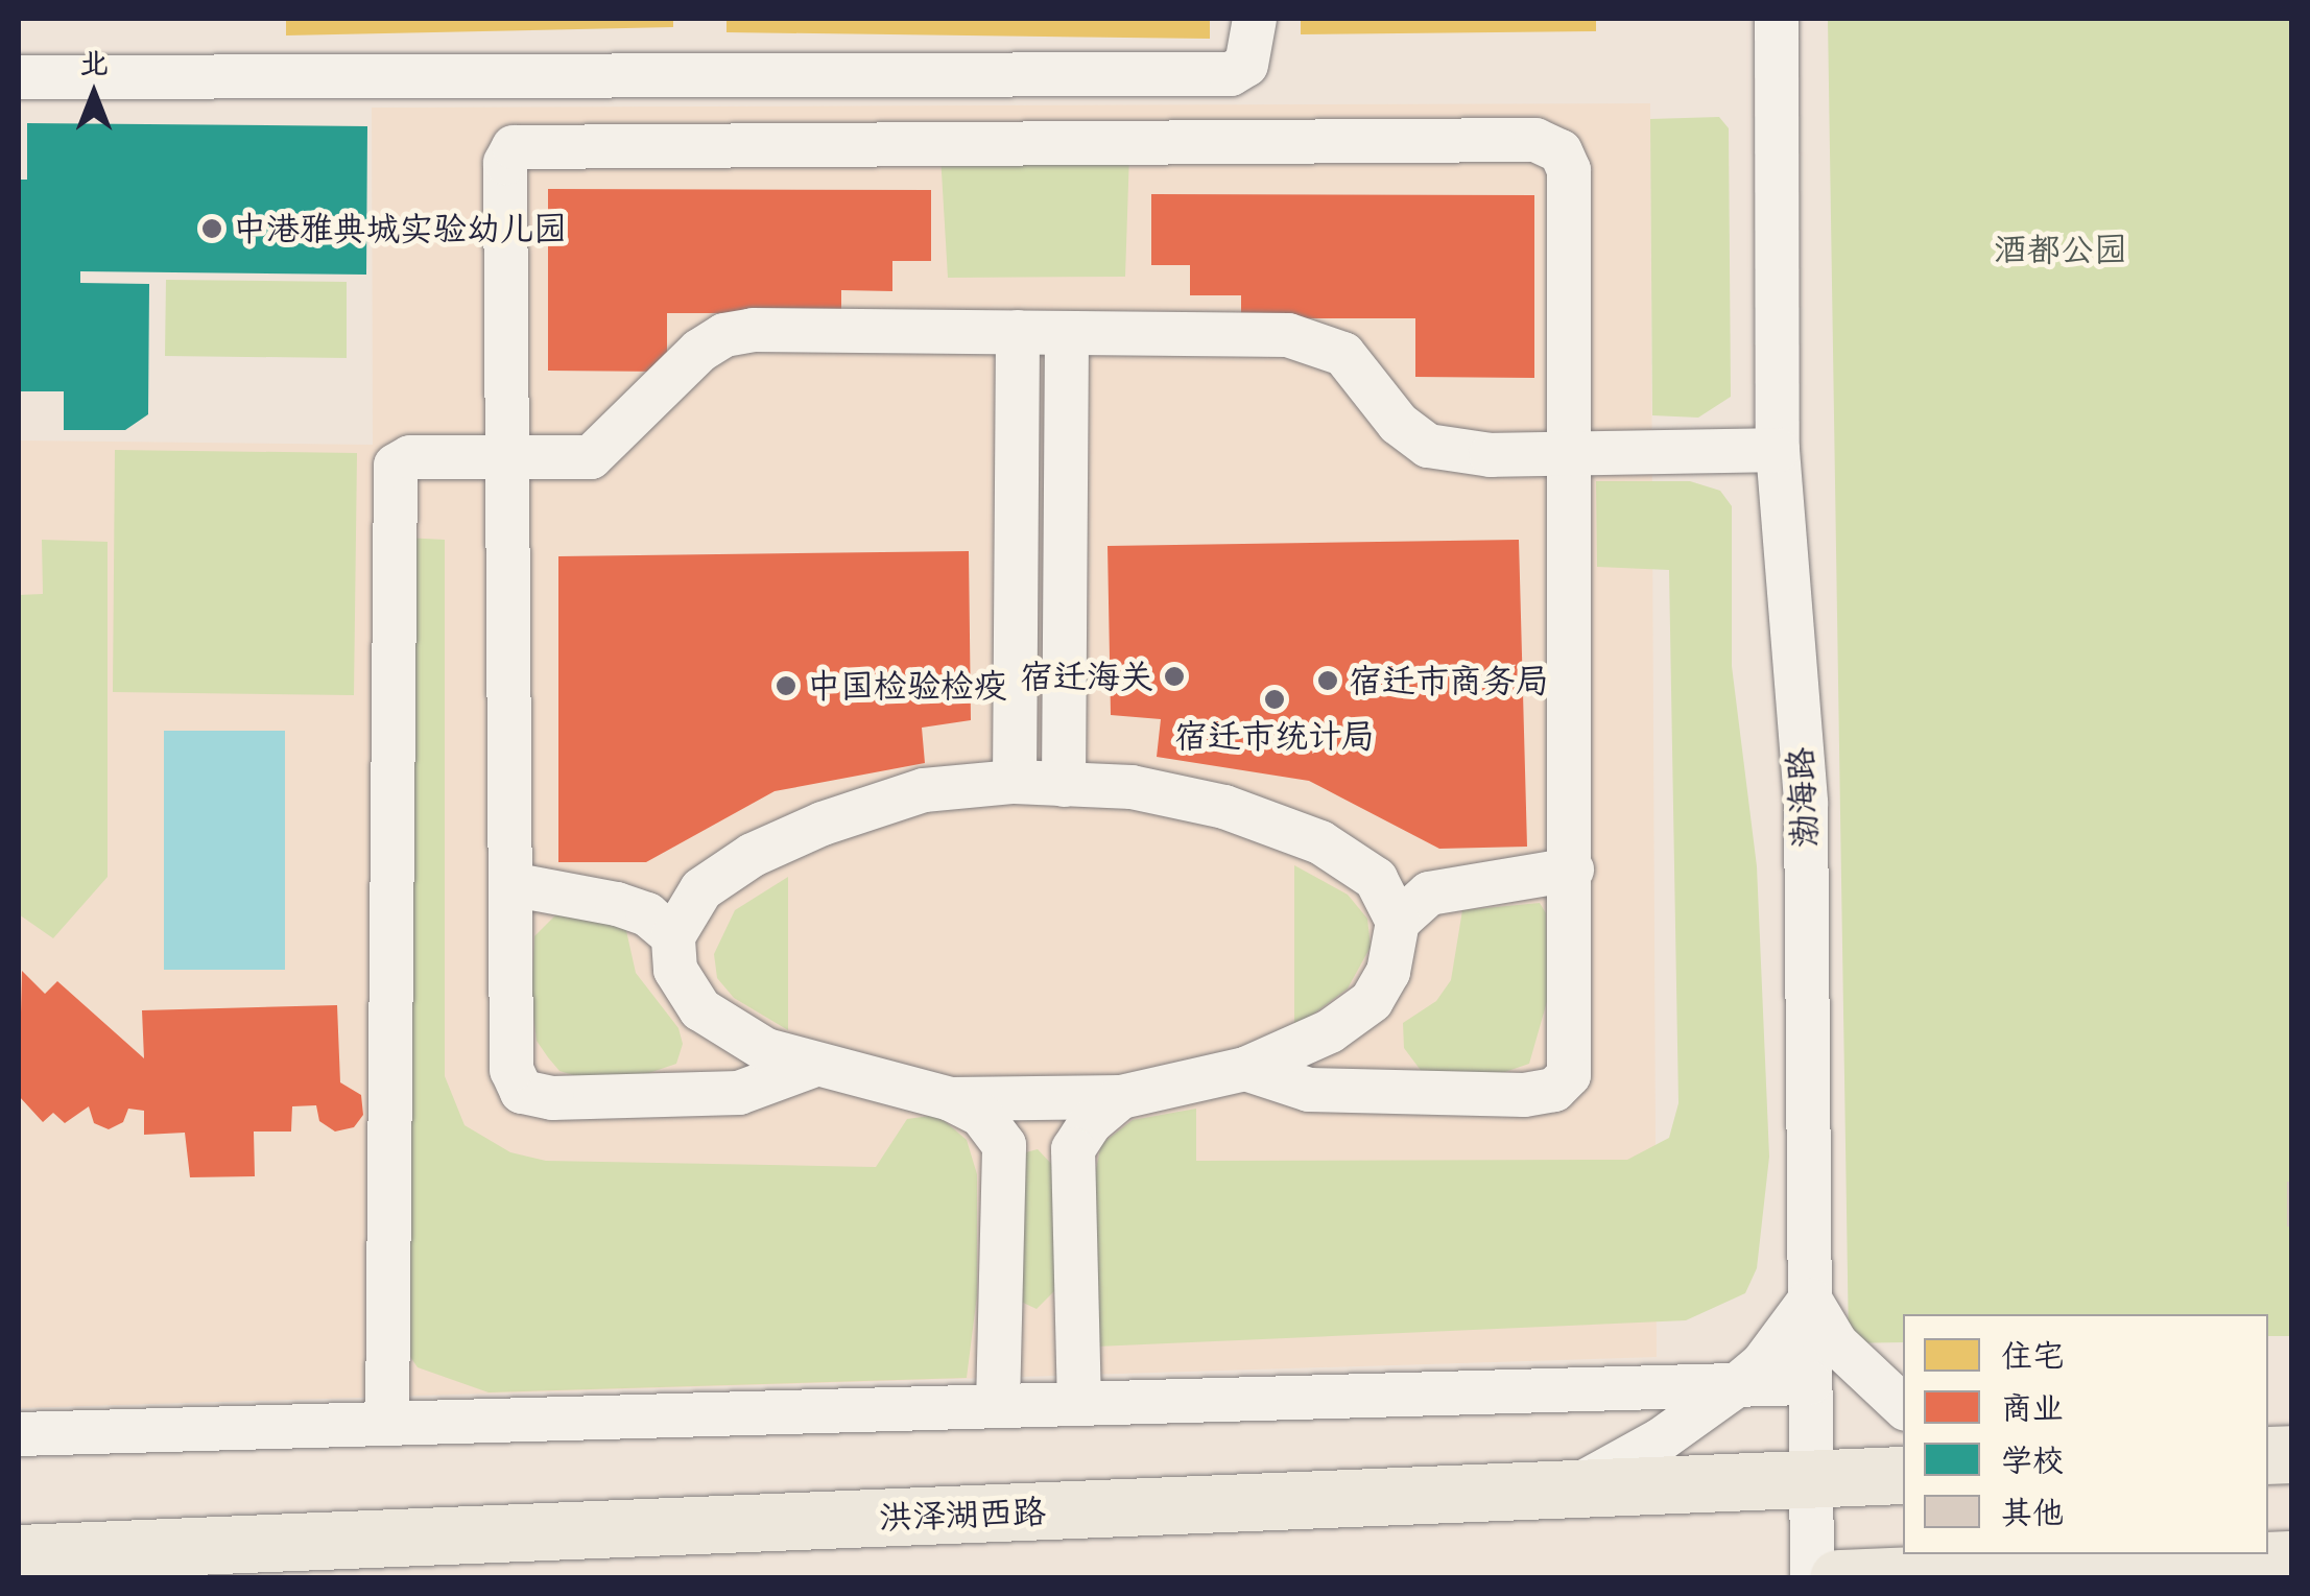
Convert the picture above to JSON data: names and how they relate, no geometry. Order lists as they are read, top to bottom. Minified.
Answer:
{"streets":{"main road":["洪泽湖西路"],"street":["渤海路"]},"crossings":[["渤海路","洪泽湖西路"]],"parks":["酒都公园"],"places":["中港雅典城实验幼儿园","宿迁海关","宿迁市商务局","中国检验检疫","宿迁市统计局"],"legend":["住宅","商业","学校","其他"],"north":"top"}
